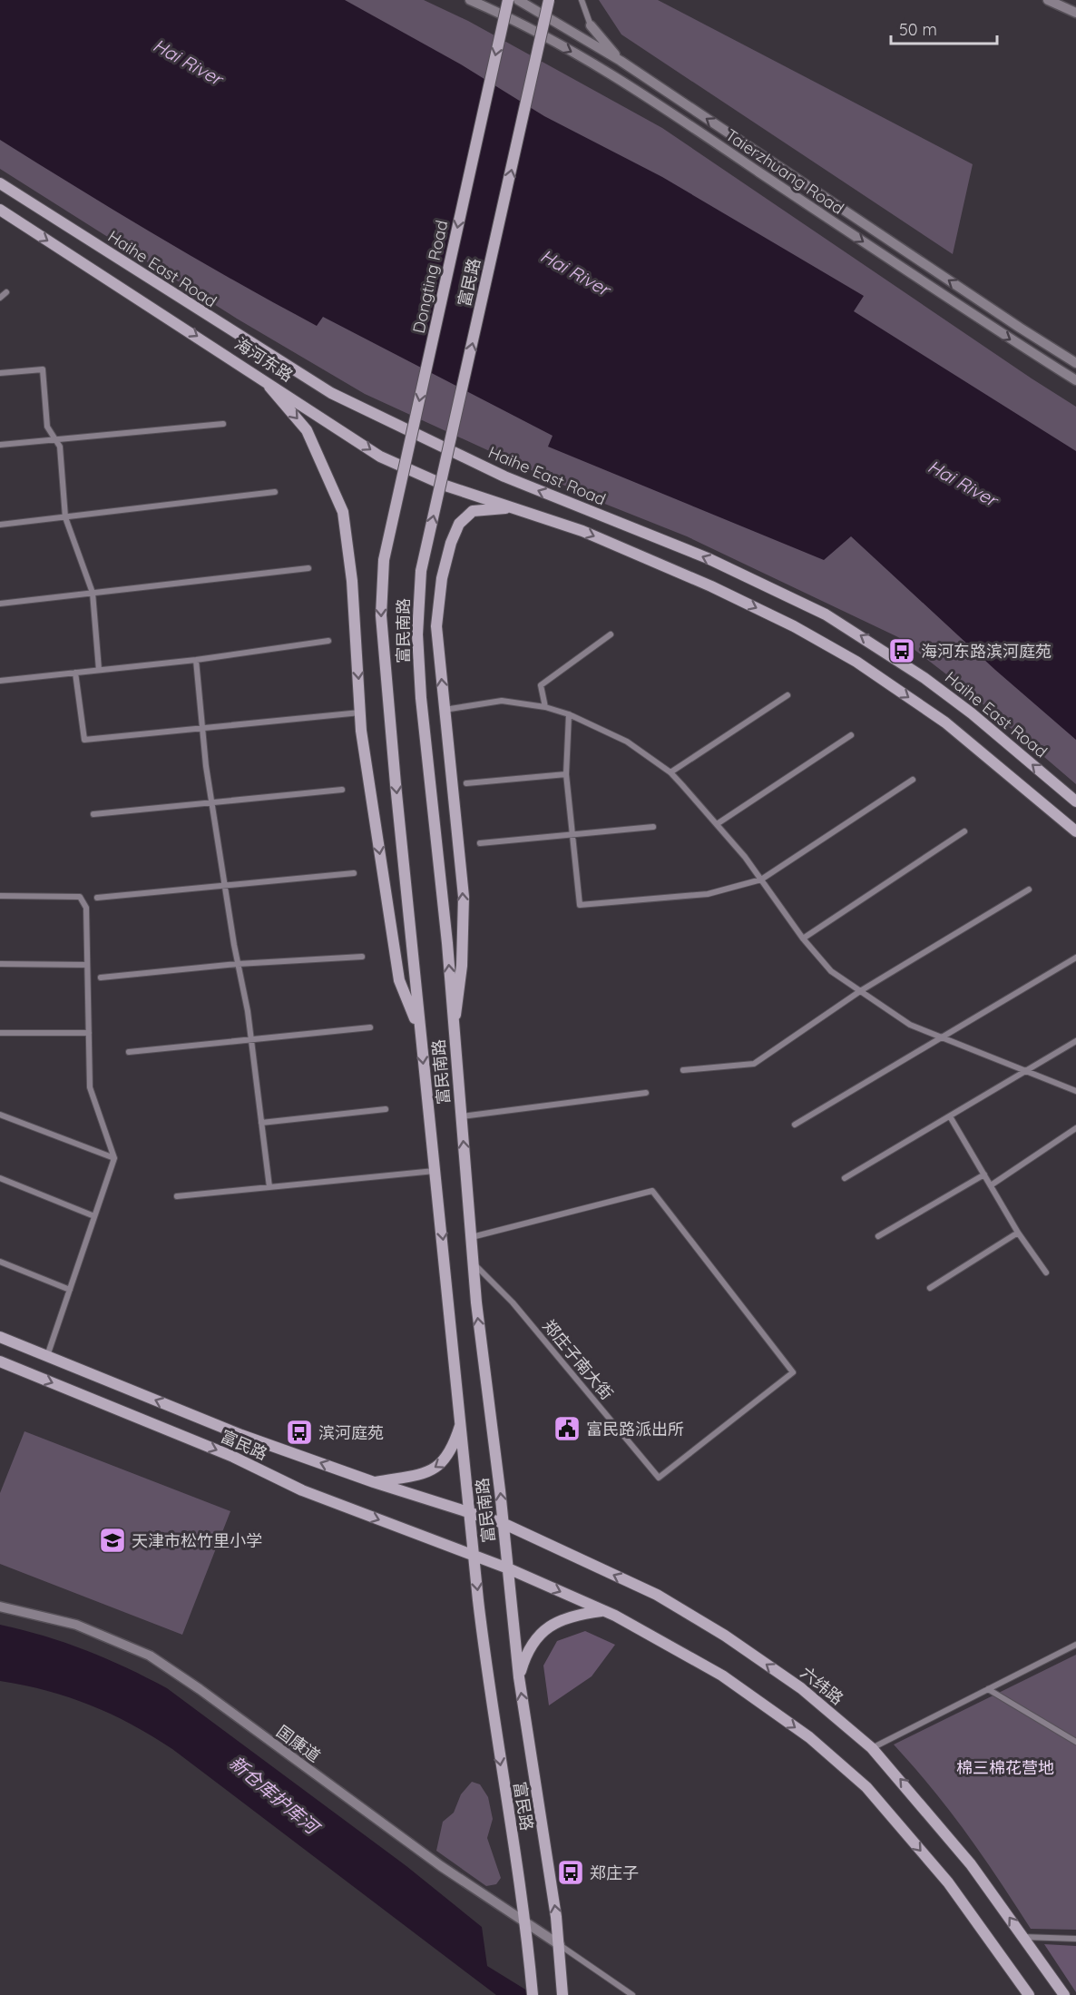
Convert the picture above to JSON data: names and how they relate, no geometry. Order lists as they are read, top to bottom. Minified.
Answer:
{"streets":{"main road":["Haihe East Road","Dongting Road","富民路","海河东路","富民南路","六纬路"],"street":["Taierzhuang Road","郑庄子南大街","国康道"]},"crossings":[["Dongting Road","富民南路"],["富民路","富民南路"],["富民路","六纬路"],["富民路","国康道"],["富民南路","郑庄子南大街"],["富民南路","六纬路"]],"one_way":["Dongting Road","海河东路"],"water":["Hai River","新仓库护库河"],"parks":["棉三棉花营地"],"places":{"bus stop":["海河东路滨河庭苑","滨河庭苑","郑庄子"],"public building":["富民路派出所"],"school or university":["天津市松竹里小学"]},"scale_bar":"50 m"}
